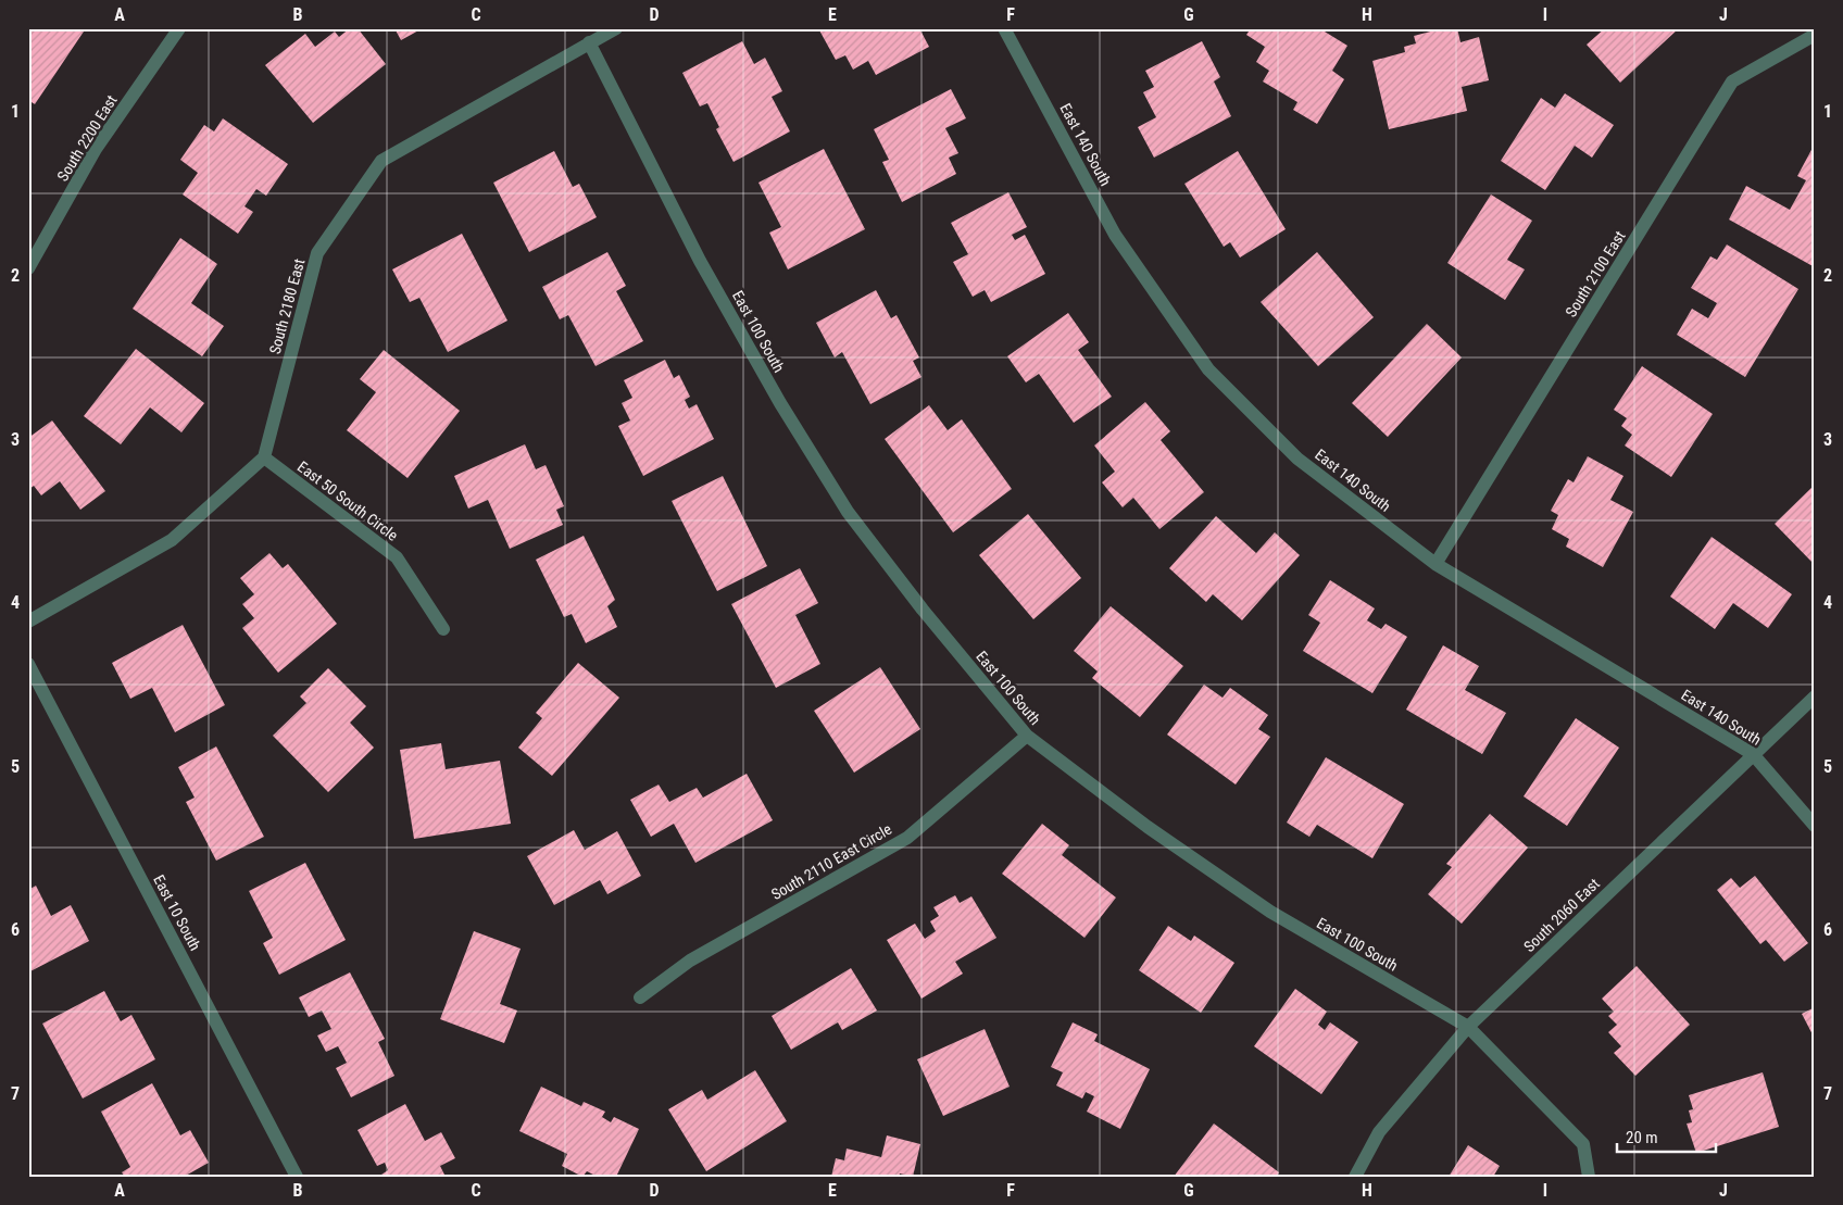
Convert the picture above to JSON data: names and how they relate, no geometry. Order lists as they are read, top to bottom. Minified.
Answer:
{"streets":{"street":["South 2200 East","East 140 South","South 2100 East","South 2180 East","East 100 South","East 50 South Circle","South 2110 East Circle","East 10 South","South 2060 East"]},"crossings":[["East 140 South","South 2100 East"],["East 140 South","South 2060 East"],["South 2180 East","East 100 South"],["South 2180 East","East 50 South Circle"],["East 100 South","South 2110 East Circle"],["East 100 South","South 2060 East"]],"scale_bar":"20 m","grid":{"columns":["A","B","C","D","E","F","G","H","I","J"],"rows":["1","2","3","4","5","6","7"]}}
